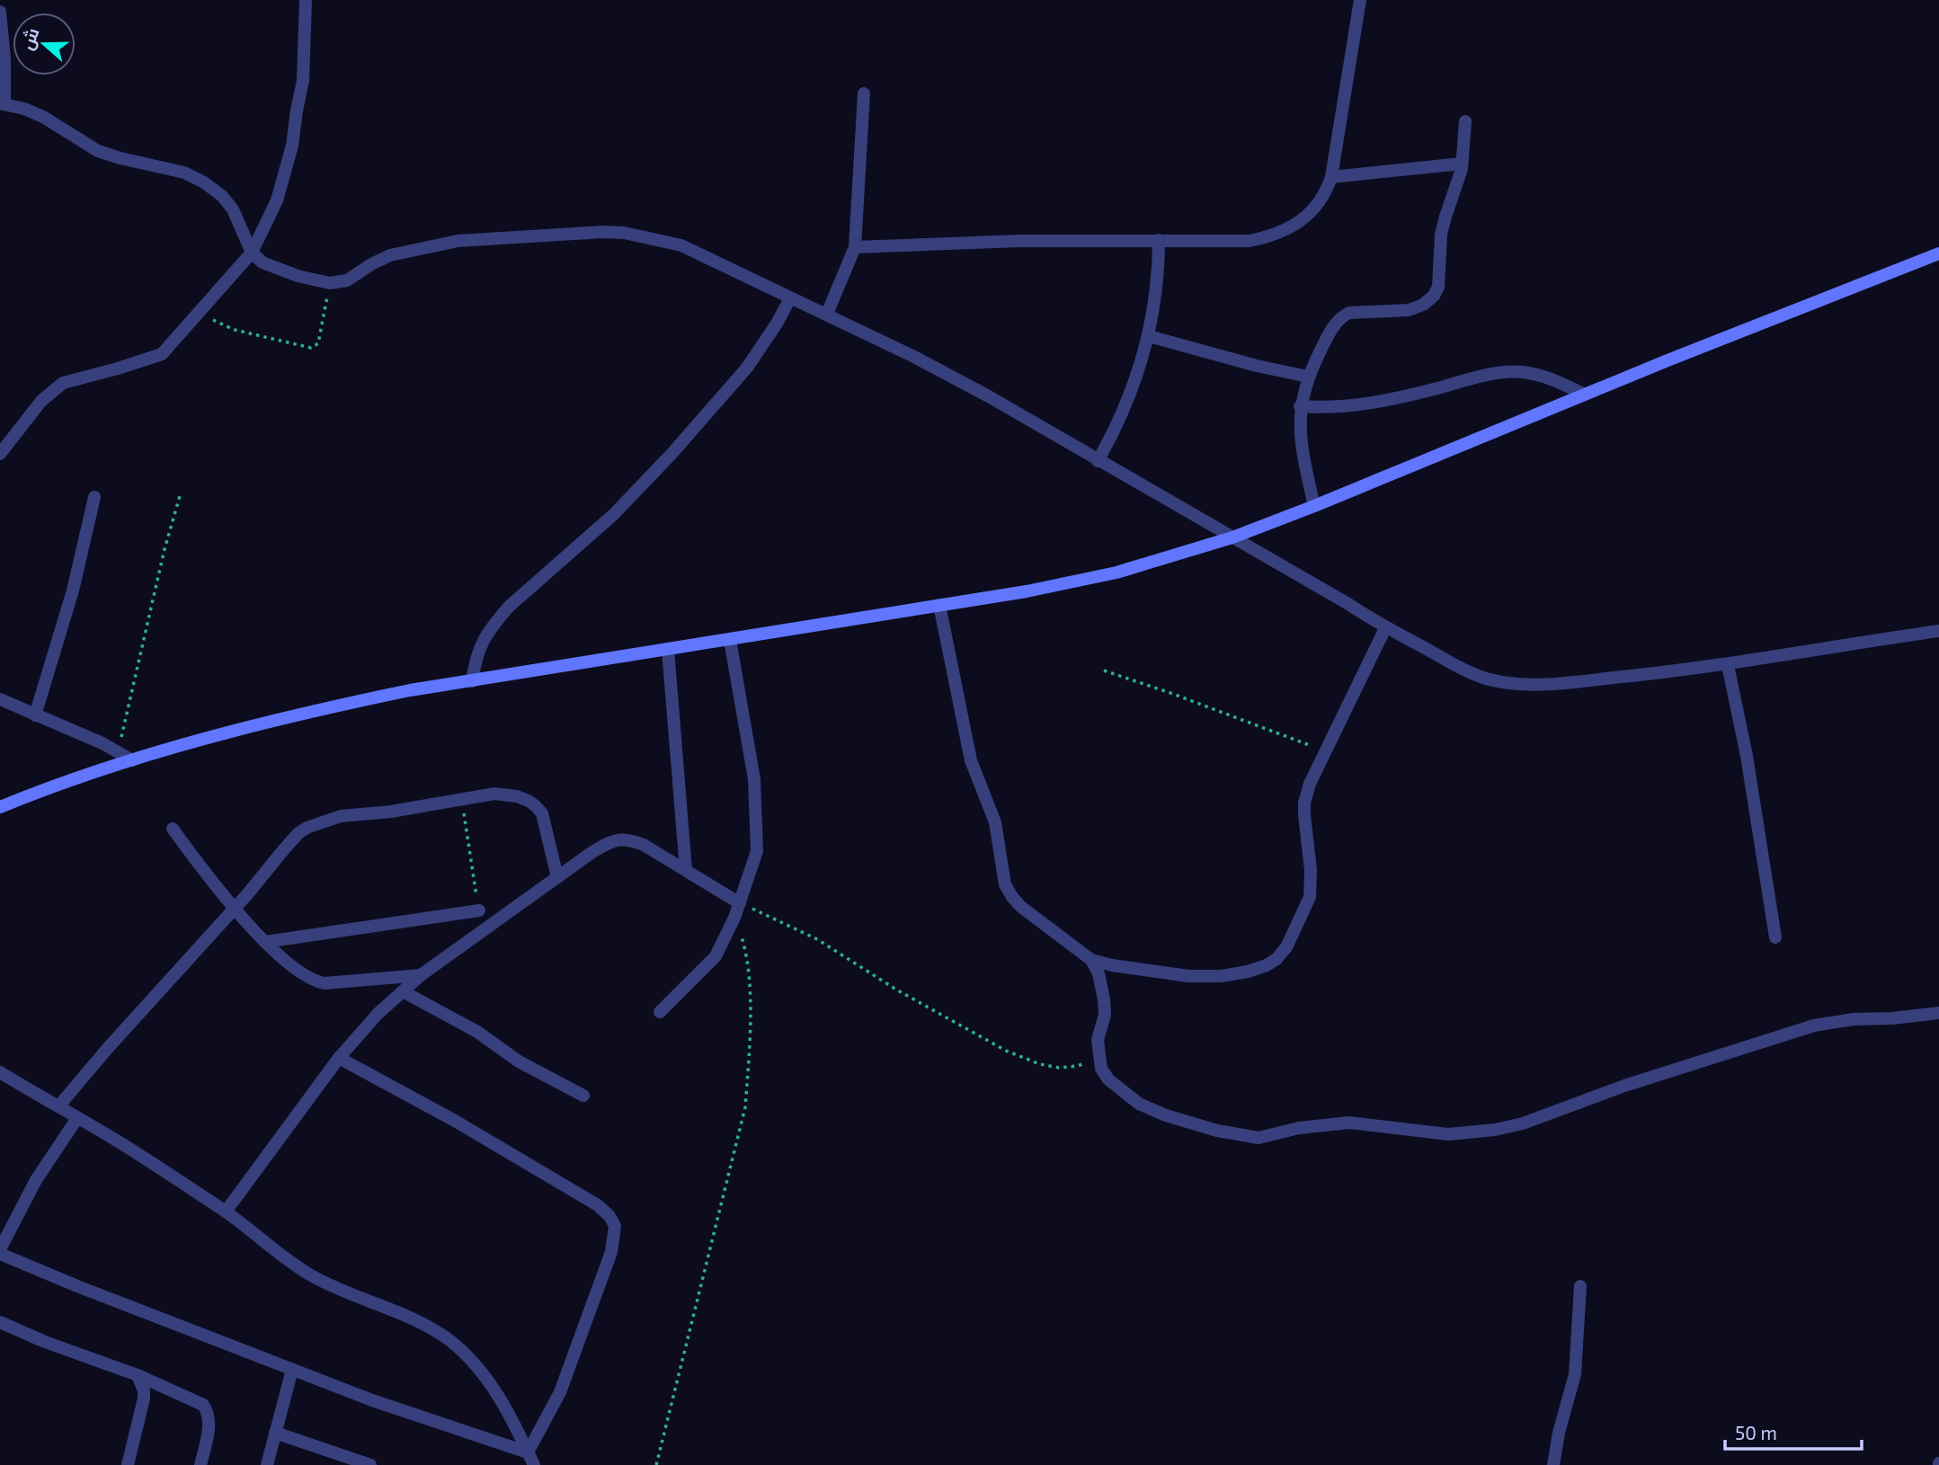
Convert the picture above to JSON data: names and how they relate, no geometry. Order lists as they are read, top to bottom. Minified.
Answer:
{"scale_bar":"50 m","north":"left"}
